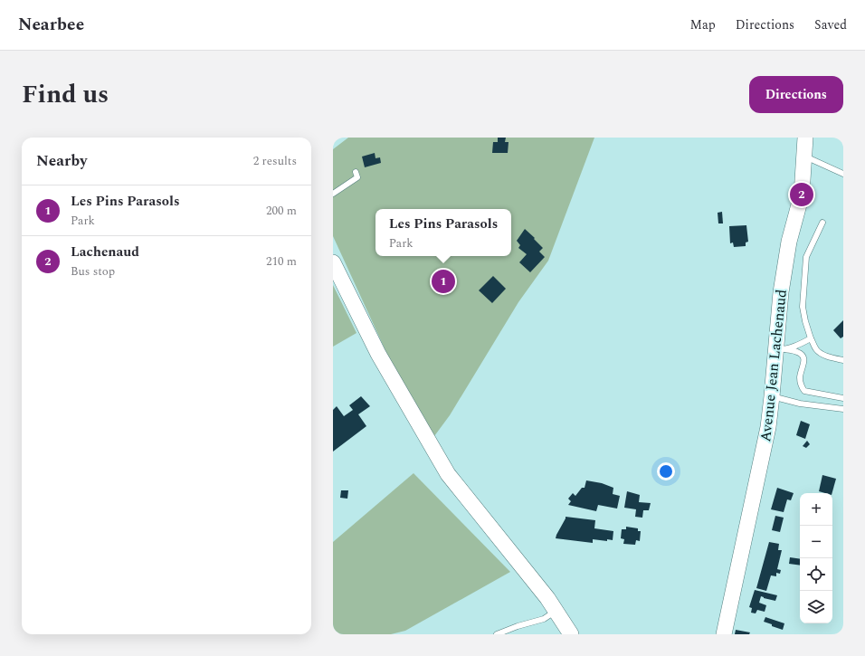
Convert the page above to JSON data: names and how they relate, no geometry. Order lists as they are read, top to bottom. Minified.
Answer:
{"streets":{"street":["Avenue Jean Lachenaud"]},"page":{"header":"Nearbee","nav":["Map","Directions","Saved"],"title":"Find us","buttons":"Directions","heading":["Nearby","2 results"],"pins":["2","1"],"list":[{"mark":"1","name":"Les Pins Parasols","note":"Park","value":"200 m"},{"mark":"2","name":"Lachenaud","note":"Bus stop","value":"210 m"}],"popup":["Les Pins Parasols","Park"],"map_buttons":["+","−"]}}
